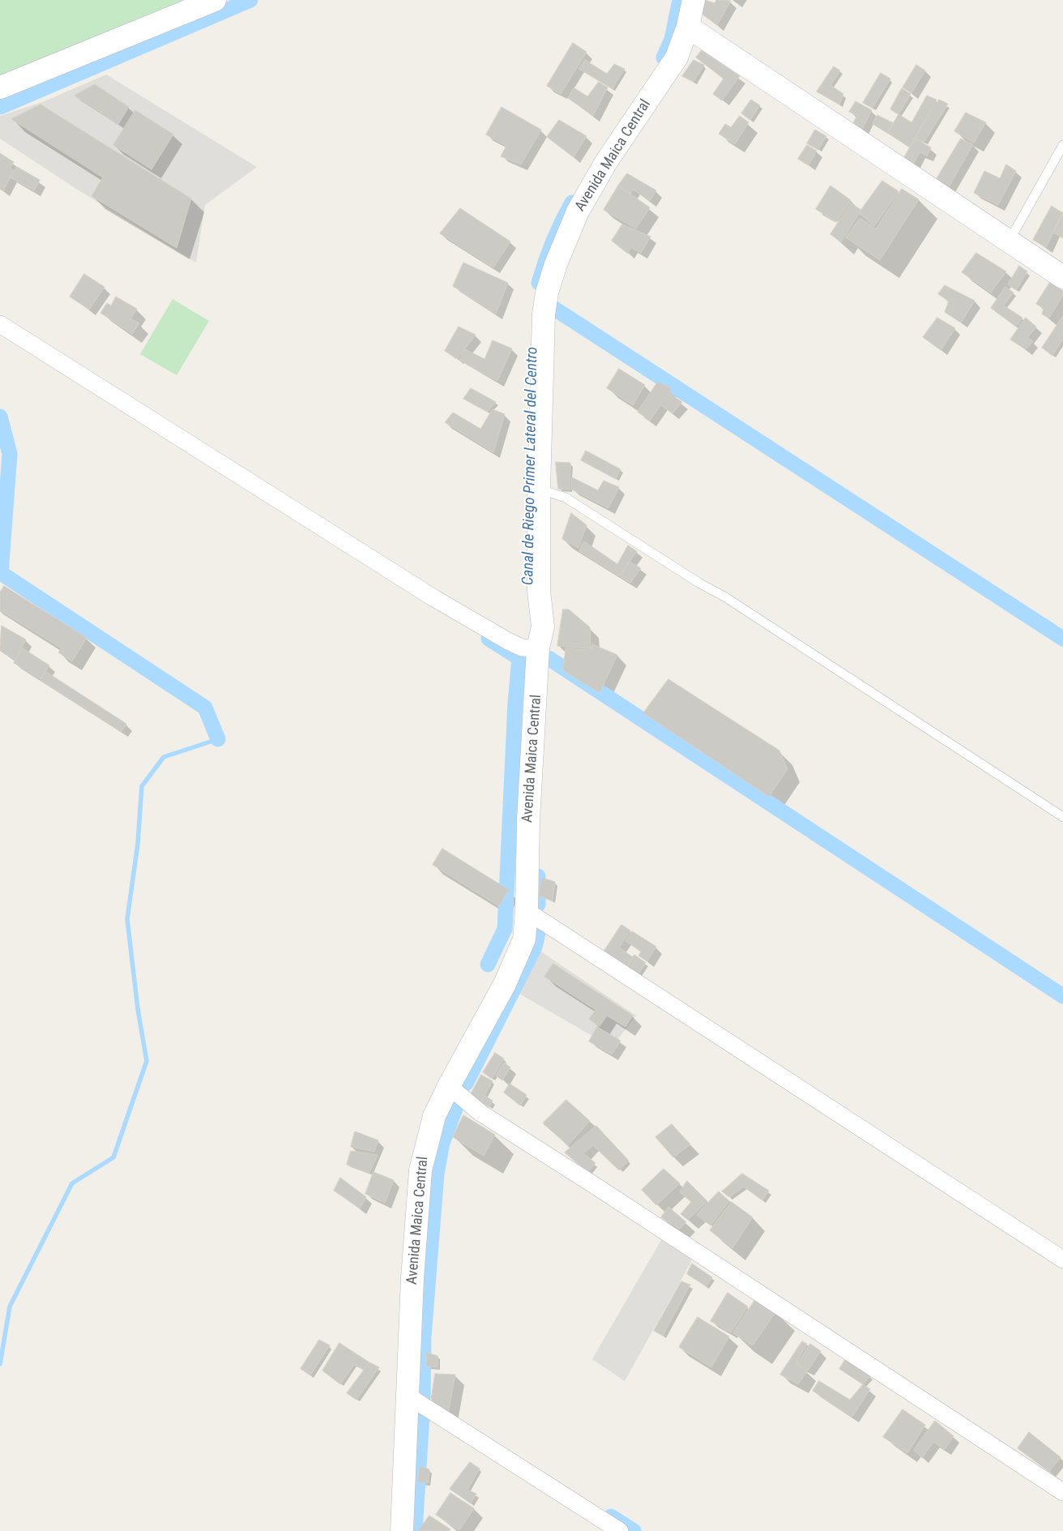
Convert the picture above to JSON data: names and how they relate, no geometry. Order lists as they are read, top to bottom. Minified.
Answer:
{"streets":{"street":["Avenida Maica Central"]},"water":["Canal de Riego Primer Lateral del Centro"]}
